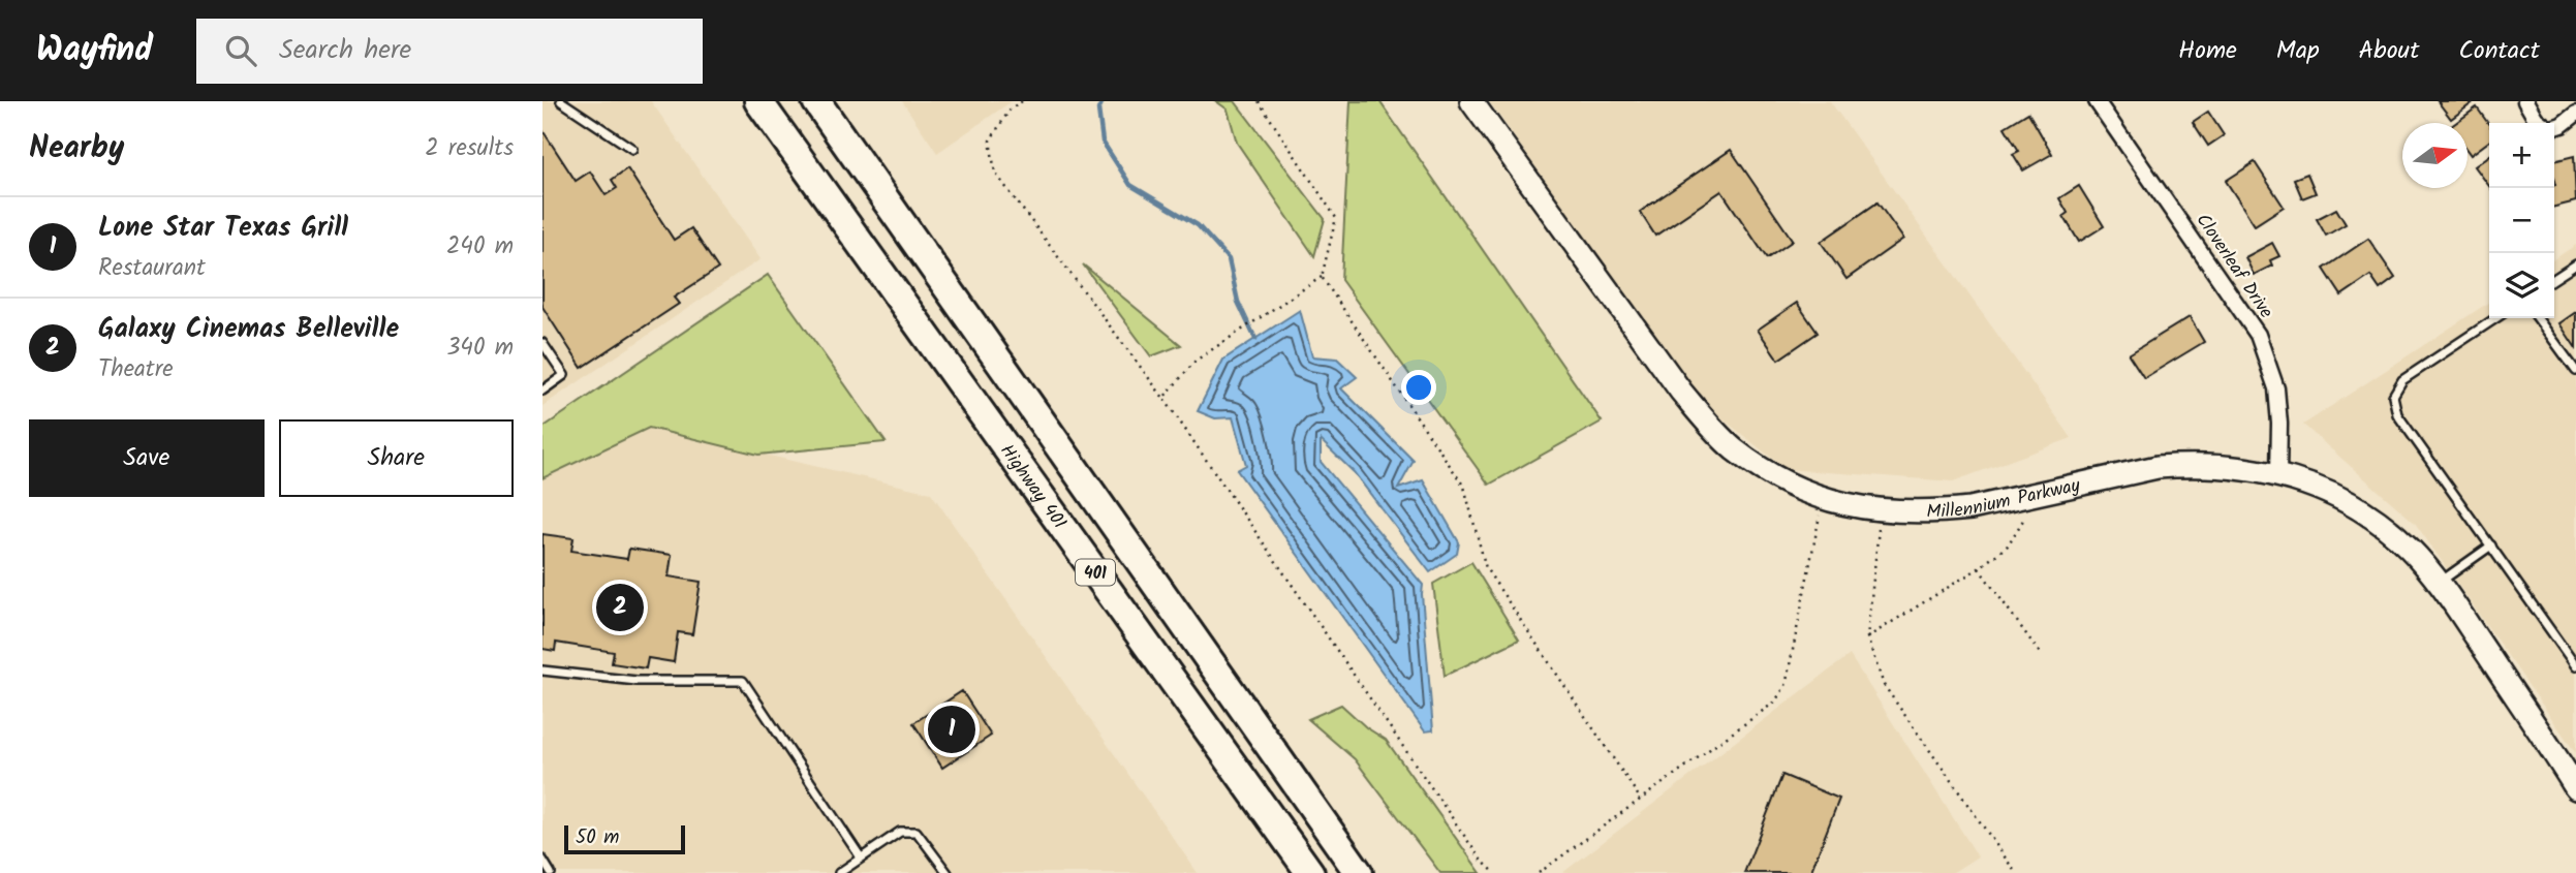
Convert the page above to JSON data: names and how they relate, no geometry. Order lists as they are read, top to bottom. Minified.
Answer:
{"streets":{"highway":["Highway 401","401"],"street":["Cloverleaf Drive","Millennium Parkway"]},"crossings":[["Cloverleaf Drive","Millennium Parkway"]],"scale_bar":"50 m","north":"right","page":{"header":"Wayfind","search":"Search here","nav":["Home","Map","About","Contact"],"heading":["Nearby","2 results"],"map_buttons":["+","−"],"list":[{"mark":"1","name":"Lone Star Texas Grill","note":"Restaurant","value":"240 m"},{"mark":"2","name":"Galaxy Cinemas Belleville","note":"Theatre","value":"340 m"}],"buttons":["Save","Share"],"pins":["2","1"],"scale":"50 m"}}
